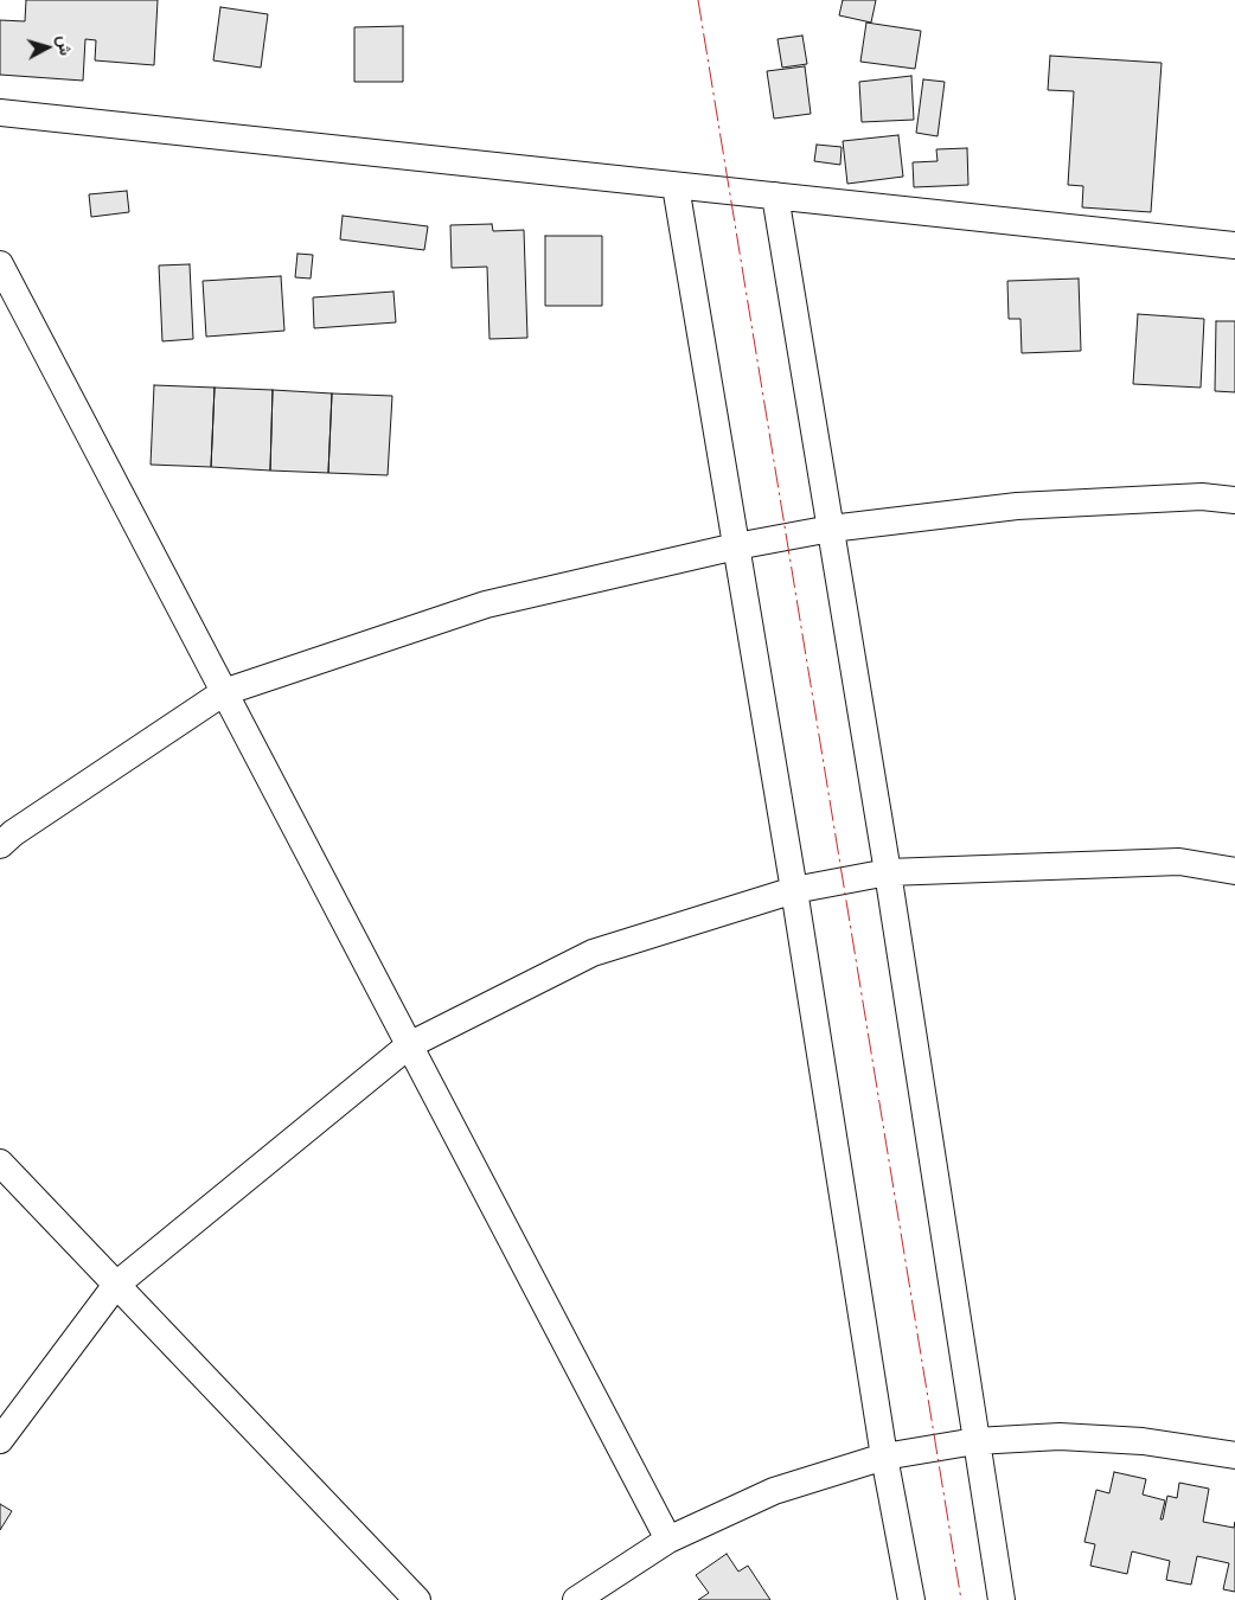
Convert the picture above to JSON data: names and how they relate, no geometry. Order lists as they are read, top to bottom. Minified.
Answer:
{"north":"right"}
